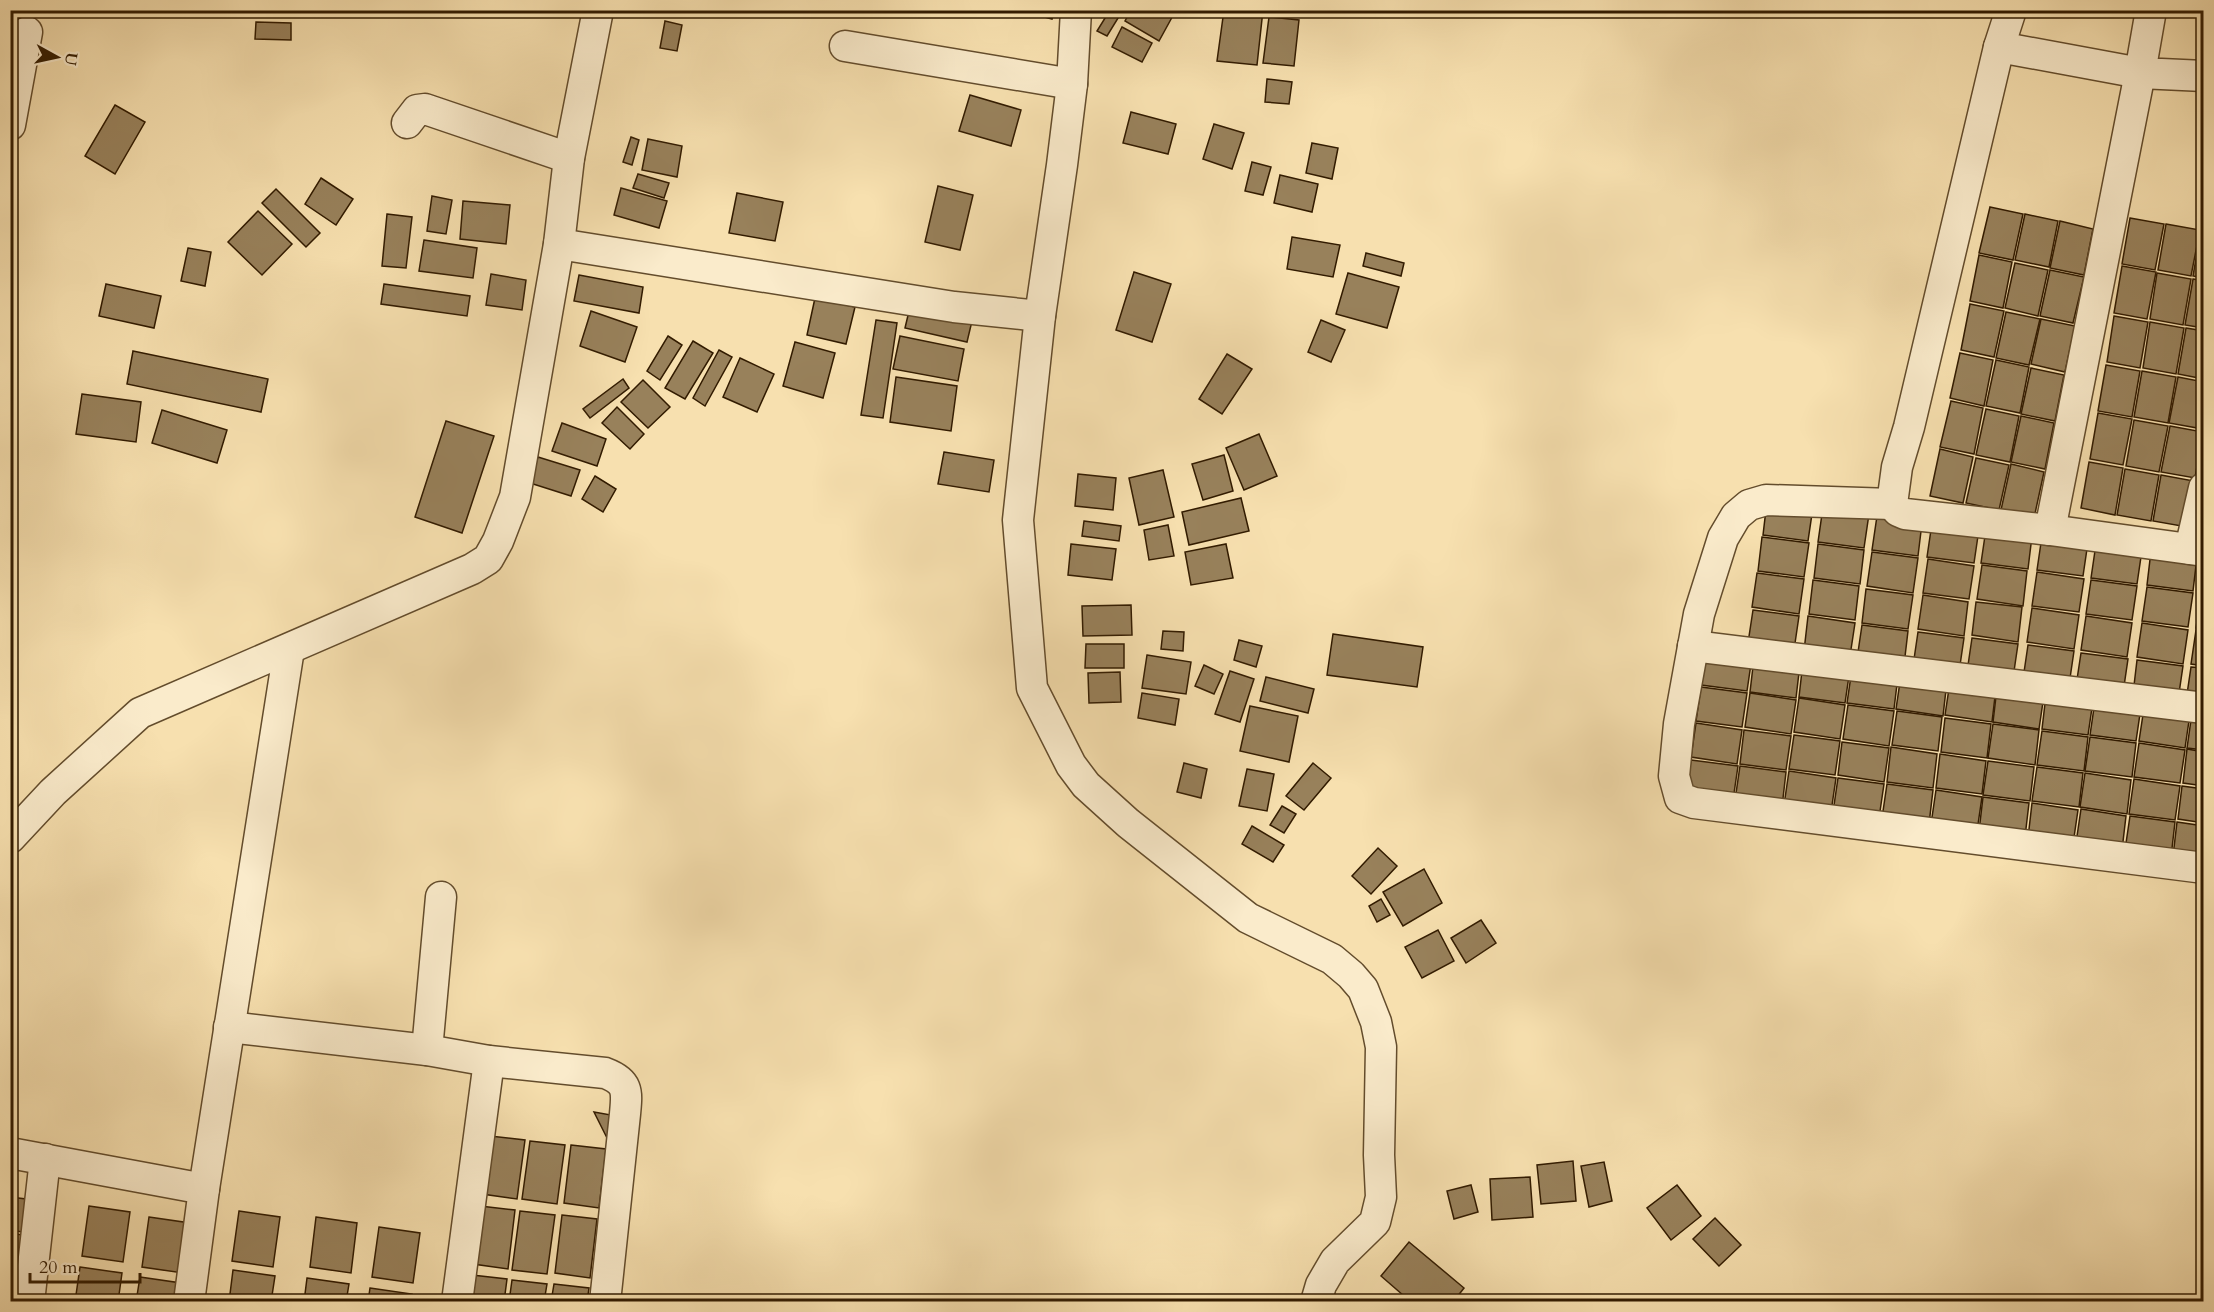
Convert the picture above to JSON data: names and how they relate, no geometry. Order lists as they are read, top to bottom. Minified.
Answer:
{"scale_bar":"20 m","north":"right"}
